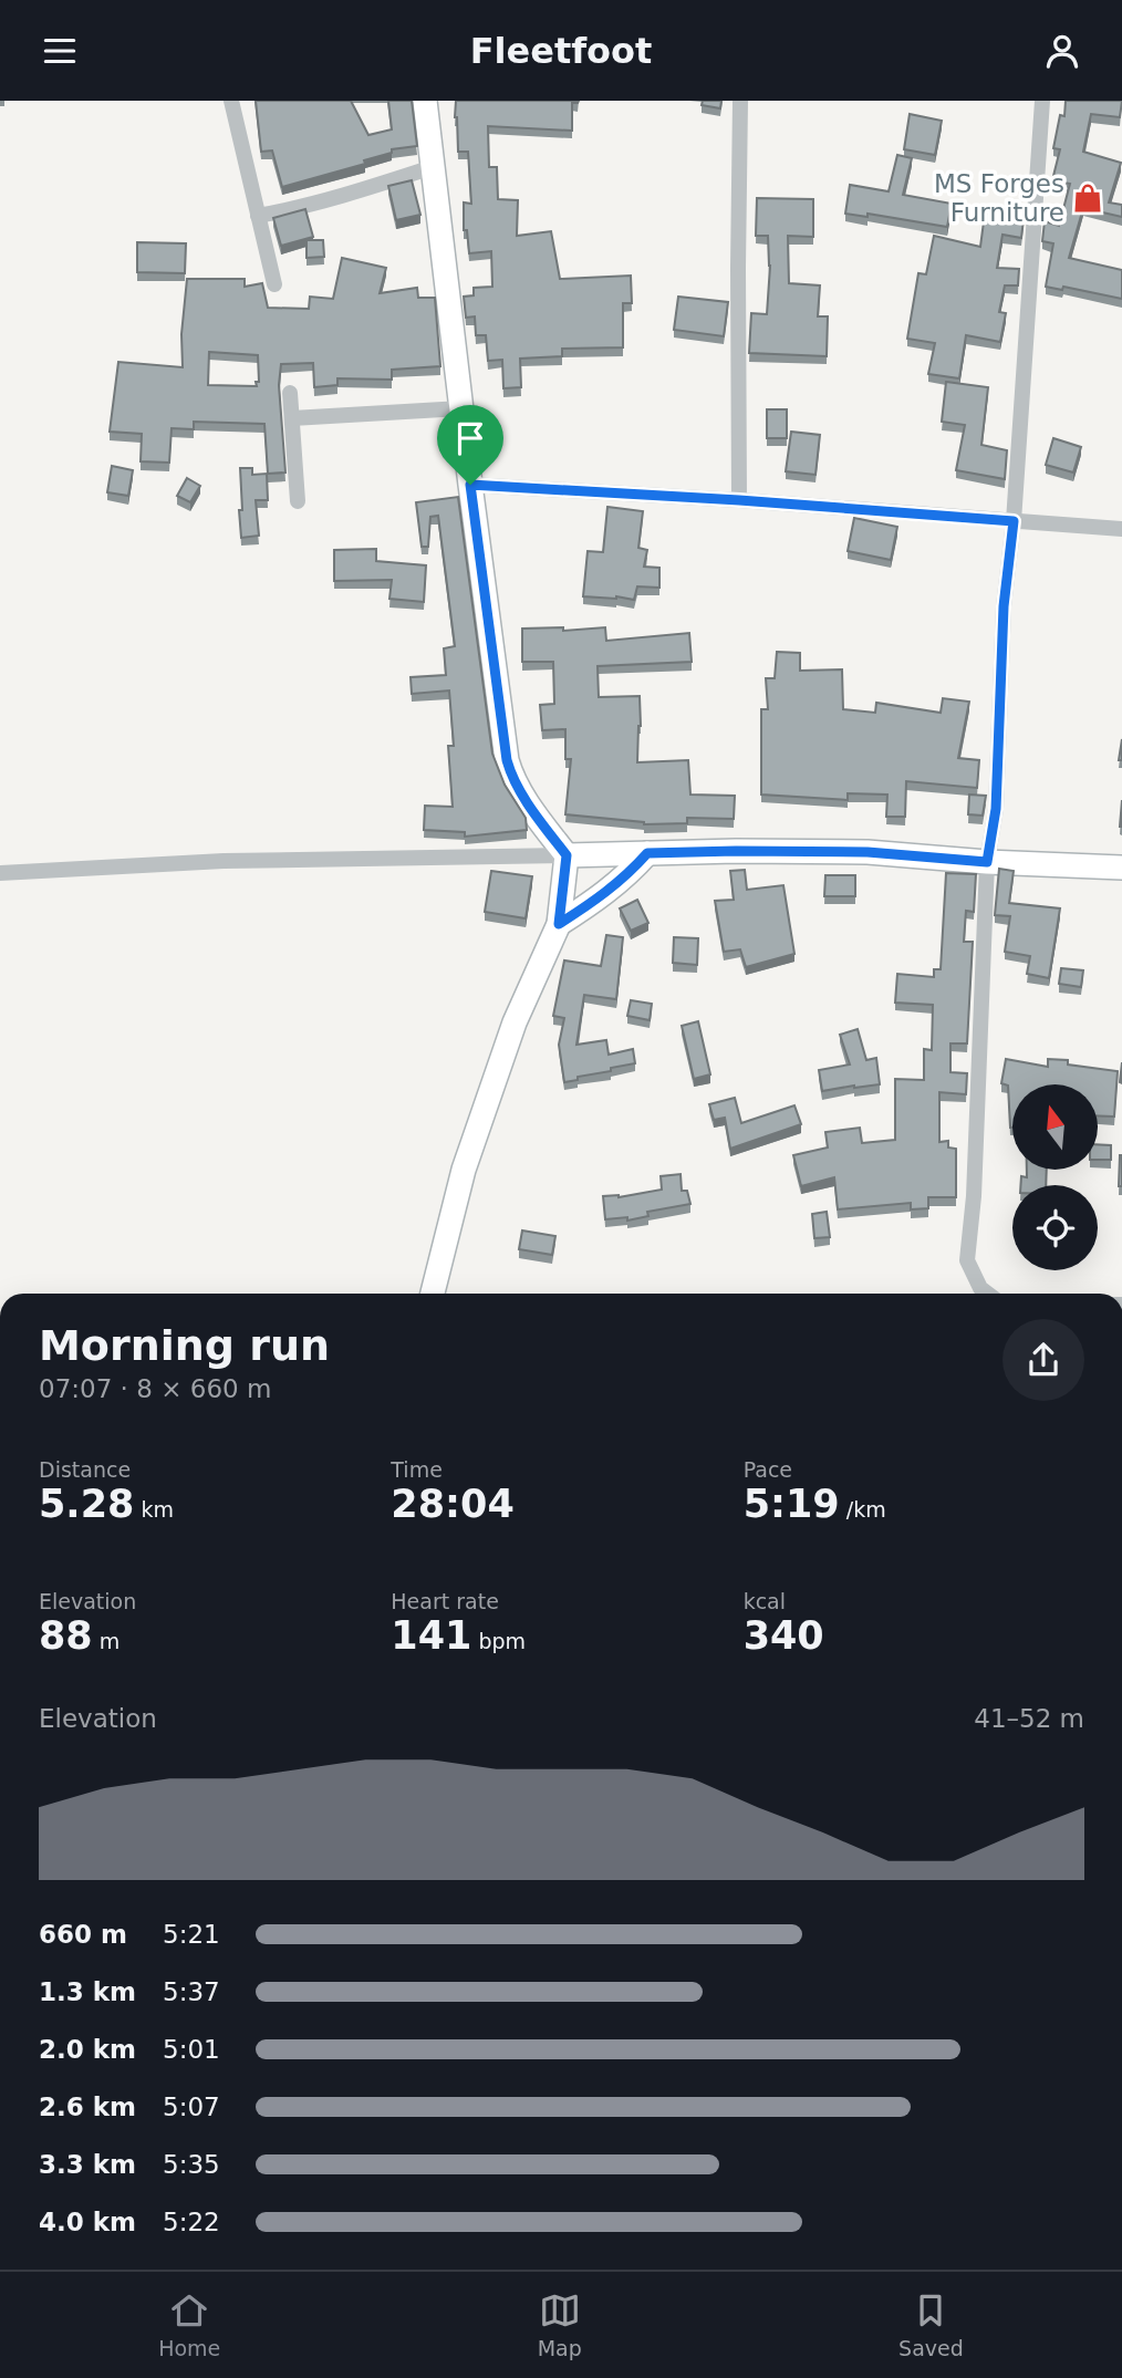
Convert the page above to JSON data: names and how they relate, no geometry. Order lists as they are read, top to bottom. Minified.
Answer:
{"places":{"shop":["MS Forges Furniture"]},"north":"top","page":{"header":"Fleetfoot","heading":["Morning run","07:07 · 8 × 660 m"],"stats":[["Distance","5.28 km"],["Time","28:04"],["Pace","5:19 /km"],["Elevation","88 m"],["Heart rate","141 bpm"],["kcal","340"]],"chart":["Elevation","41–52 m"],"list":[{"name":"660 m","note":"5:21"},{"name":"1.3 km","note":"5:37"},{"name":"2.0 km","note":"5:01"},{"name":"2.6 km","note":"5:07"},{"name":"3.3 km","note":"5:35"},{"name":"4.0 km","note":"5:22"}],"tabs":["Home","Map","Saved"]}}
